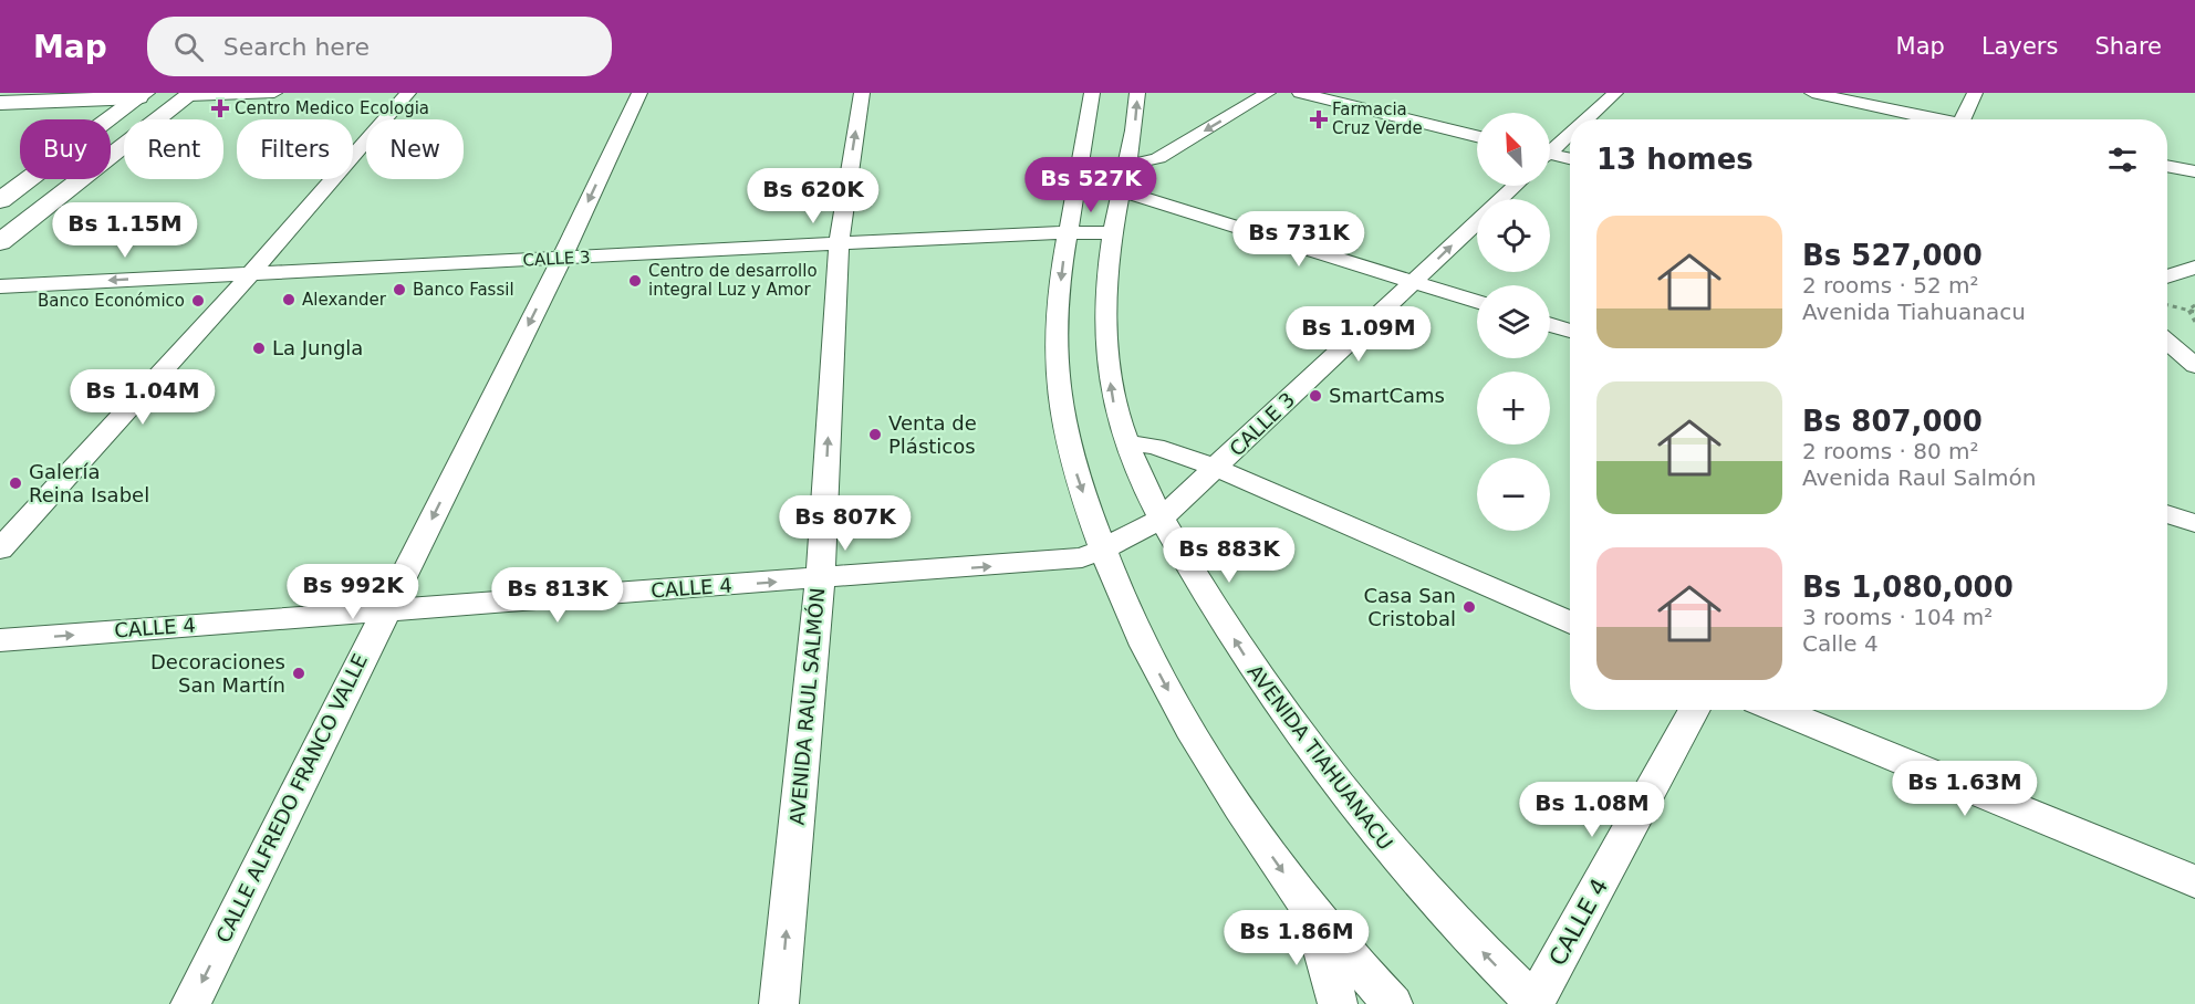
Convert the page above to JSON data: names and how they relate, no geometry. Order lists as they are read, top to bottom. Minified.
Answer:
{"streets":{"street":["CALLE 3","CALLE 4","AVENIDA RAUL SALMÓN","AVENIDA TIAHUANACU","CALLE ALFREDO FRANCO VALLE"]},"crossings":[["CALLE 3","CALLE 4"],["CALLE 3","AVENIDA RAUL SALMÓN"],["CALLE 3","AVENIDA TIAHUANACU"],["CALLE 3","CALLE ALFREDO FRANCO VALLE"],["CALLE 4","AVENIDA RAUL SALMÓN"],["CALLE 4","AVENIDA TIAHUANACU"],["CALLE 4","CALLE ALFREDO FRANCO VALLE"]],"one_way":["CALLE 4","CALLE ALFREDO FRANCO VALLE"],"places":{"health":["Centro Medico Ecologia","Farmacia Cruz Verde"],"other":["Centro de desarrollo integral Luz y Amor","Banco Fassil","Alexander","Banco Económico","La Jungla","SmartCams","Venta de Plásticos","Galería Reina Isabel","Casa San Cristobal","Decoraciones San Martín"]},"north":"top left","page":{"header":"Map","search":"Search here","nav":["Map","Layers","Share"],"map_buttons":["+","−"],"chip":["Buy","Rent","Filters","New"],"heading":"13 homes","price":["Bs 527K","Bs 620K","Bs 1.15M","Bs 731K","Bs 1.09M","Bs 1.04M","Bs 807K","Bs 883K","Bs 992K","Bs 813K","Bs 1.63M","Bs 1.08M","Bs 1.86M"],"list":[{"name":"Bs 527,000","note":"2 rooms · 52 m² · Avenida Tiahuanacu"},{"name":"Bs 807,000","note":"2 rooms · 80 m² · Avenida Raul Salmón"},{"name":"Bs 1,080,000","note":"3 rooms · 104 m² · Calle 4"}]}}
